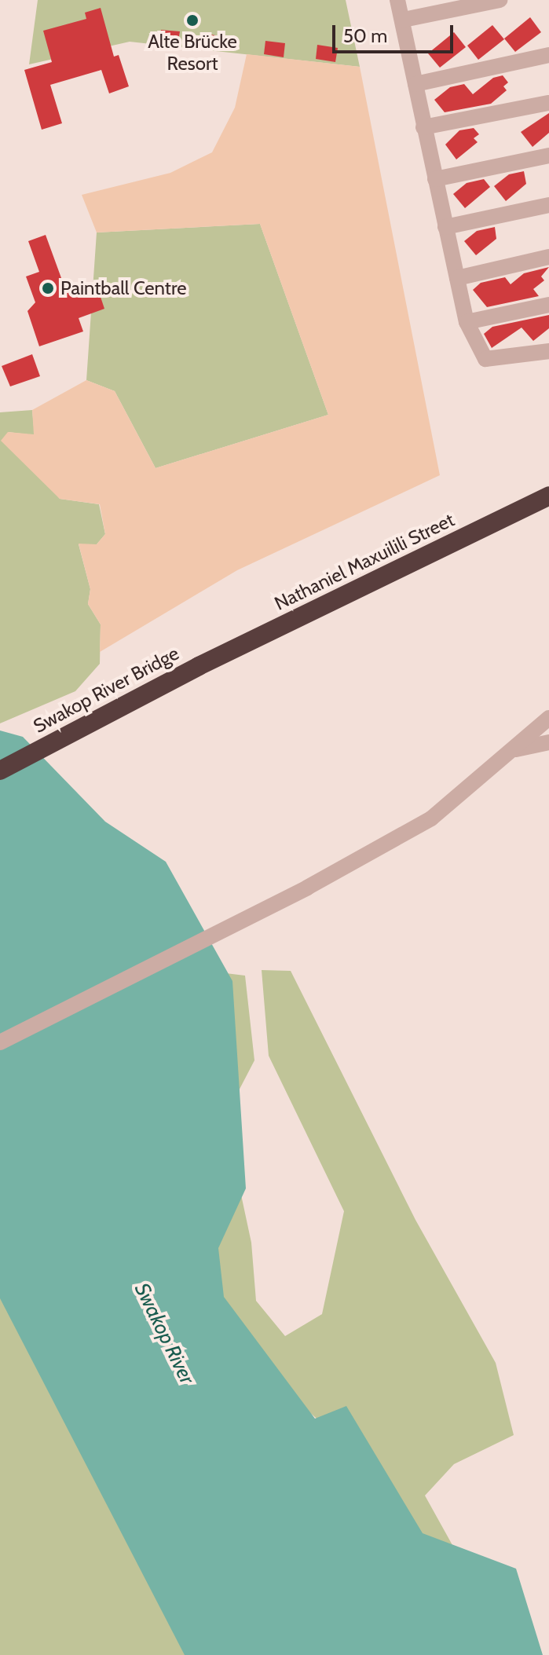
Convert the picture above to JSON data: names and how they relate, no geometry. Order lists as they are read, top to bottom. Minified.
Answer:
{"streets":{"highway":["Nathaniel Maxuilili Street","Swakop River Bridge"]},"crossings":[["Nathaniel Maxuilili Street","Swakop River Bridge"]],"water":["Swakop River"],"places":["Alte Brücke Resort","Paintball Centre"],"scale_bar":"50 m"}
